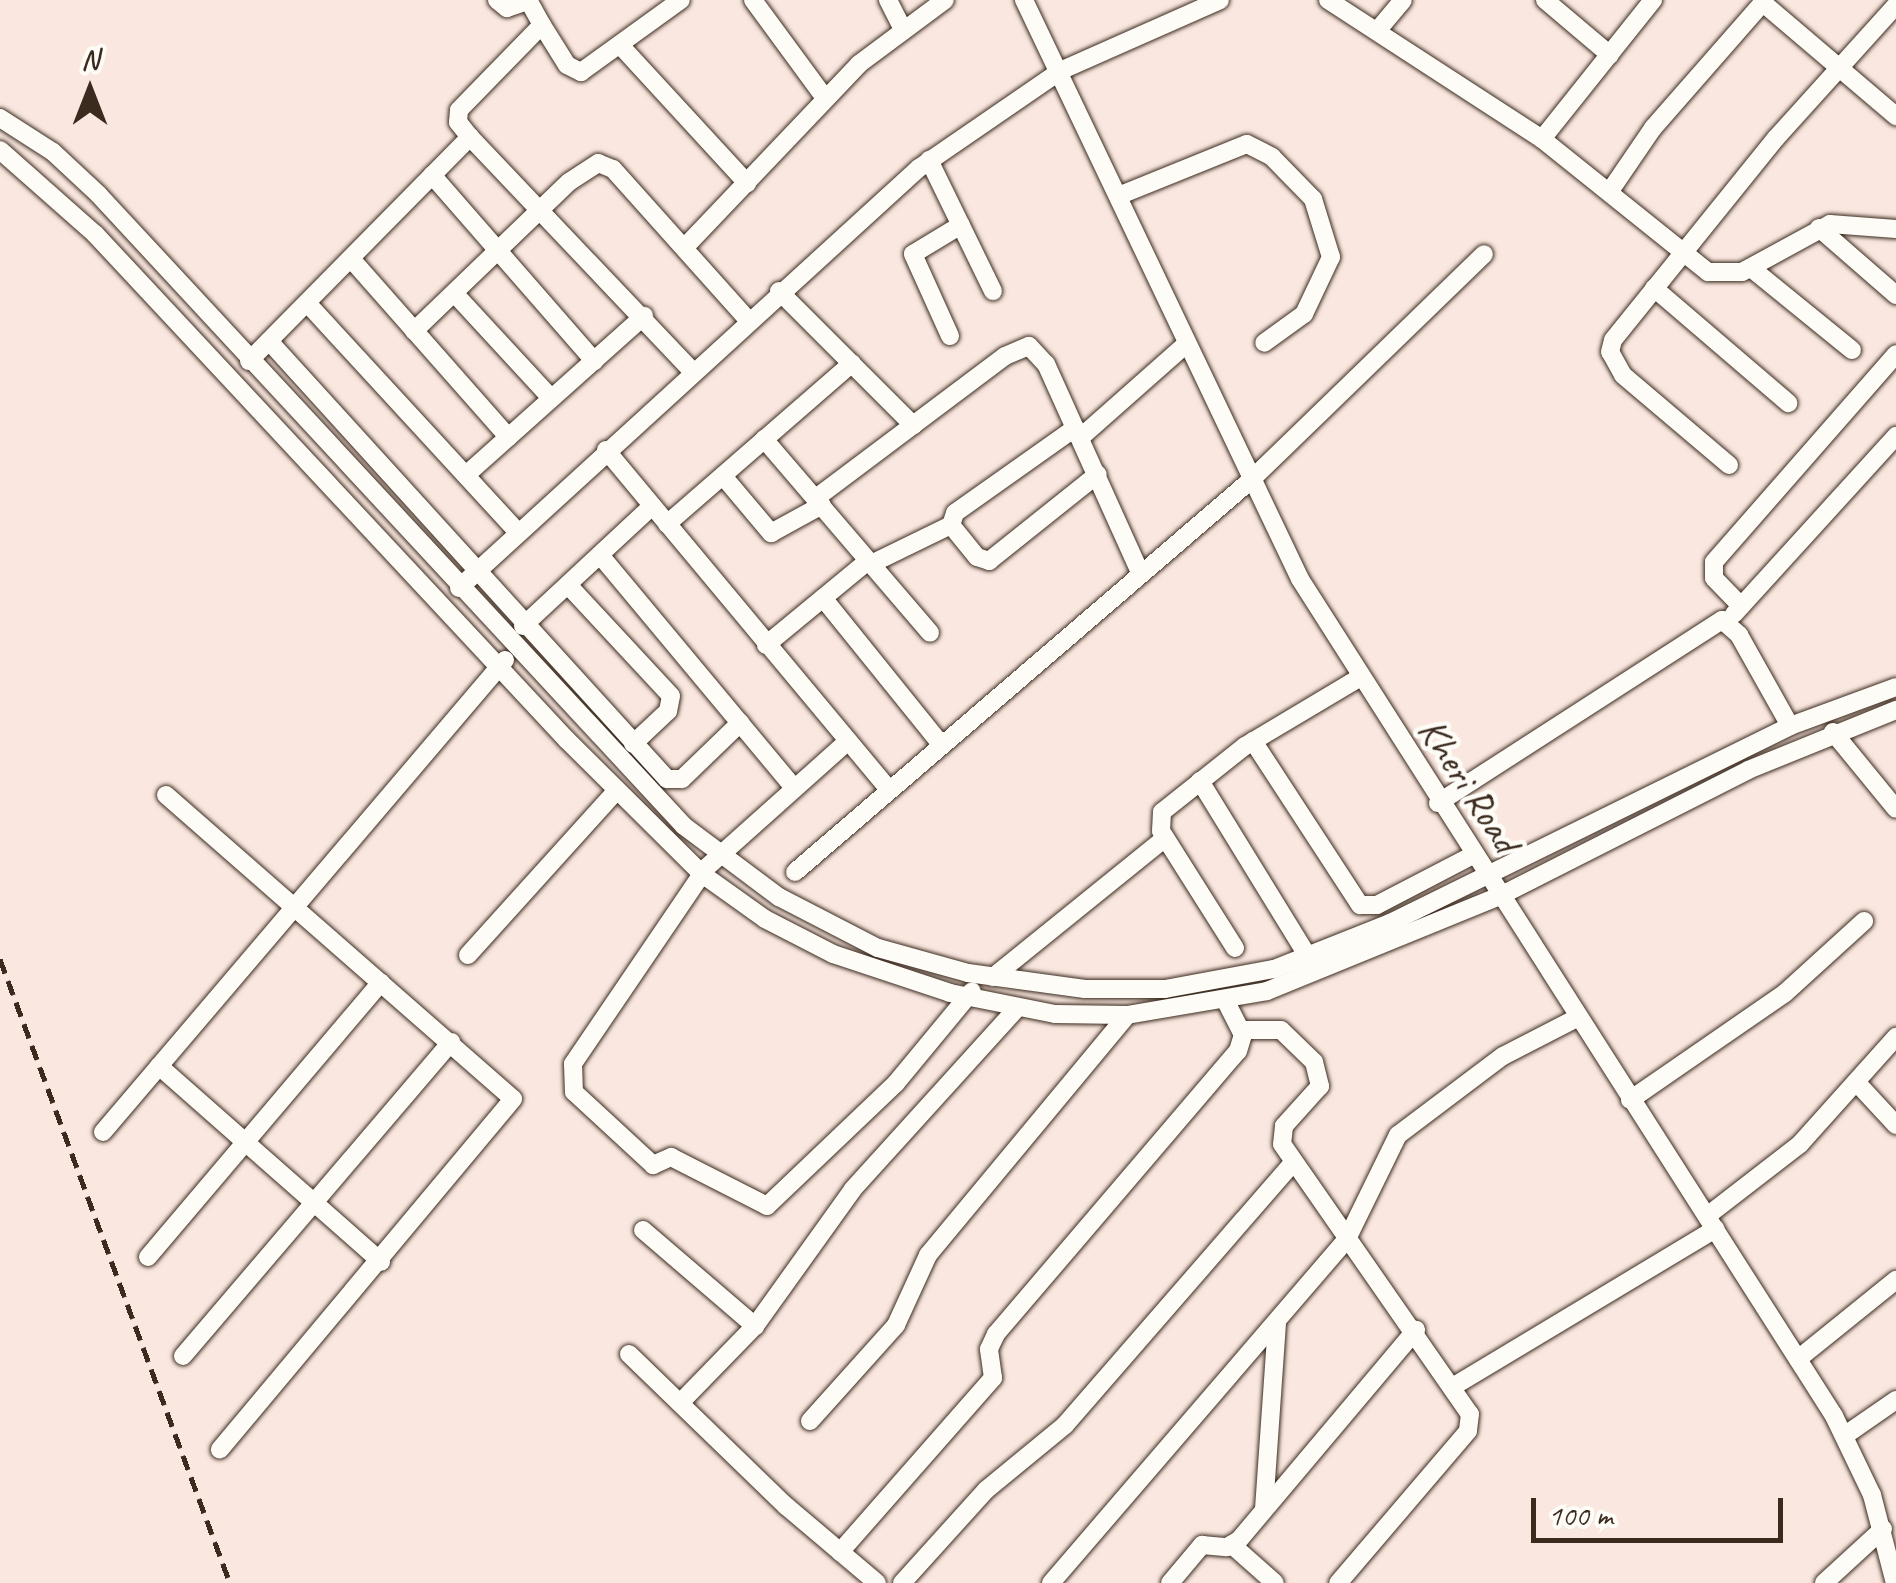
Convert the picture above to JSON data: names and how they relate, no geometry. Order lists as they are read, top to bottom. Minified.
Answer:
{"streets":{"street":["Kheri Road"]},"scale_bar":"100 m","north":"top"}
